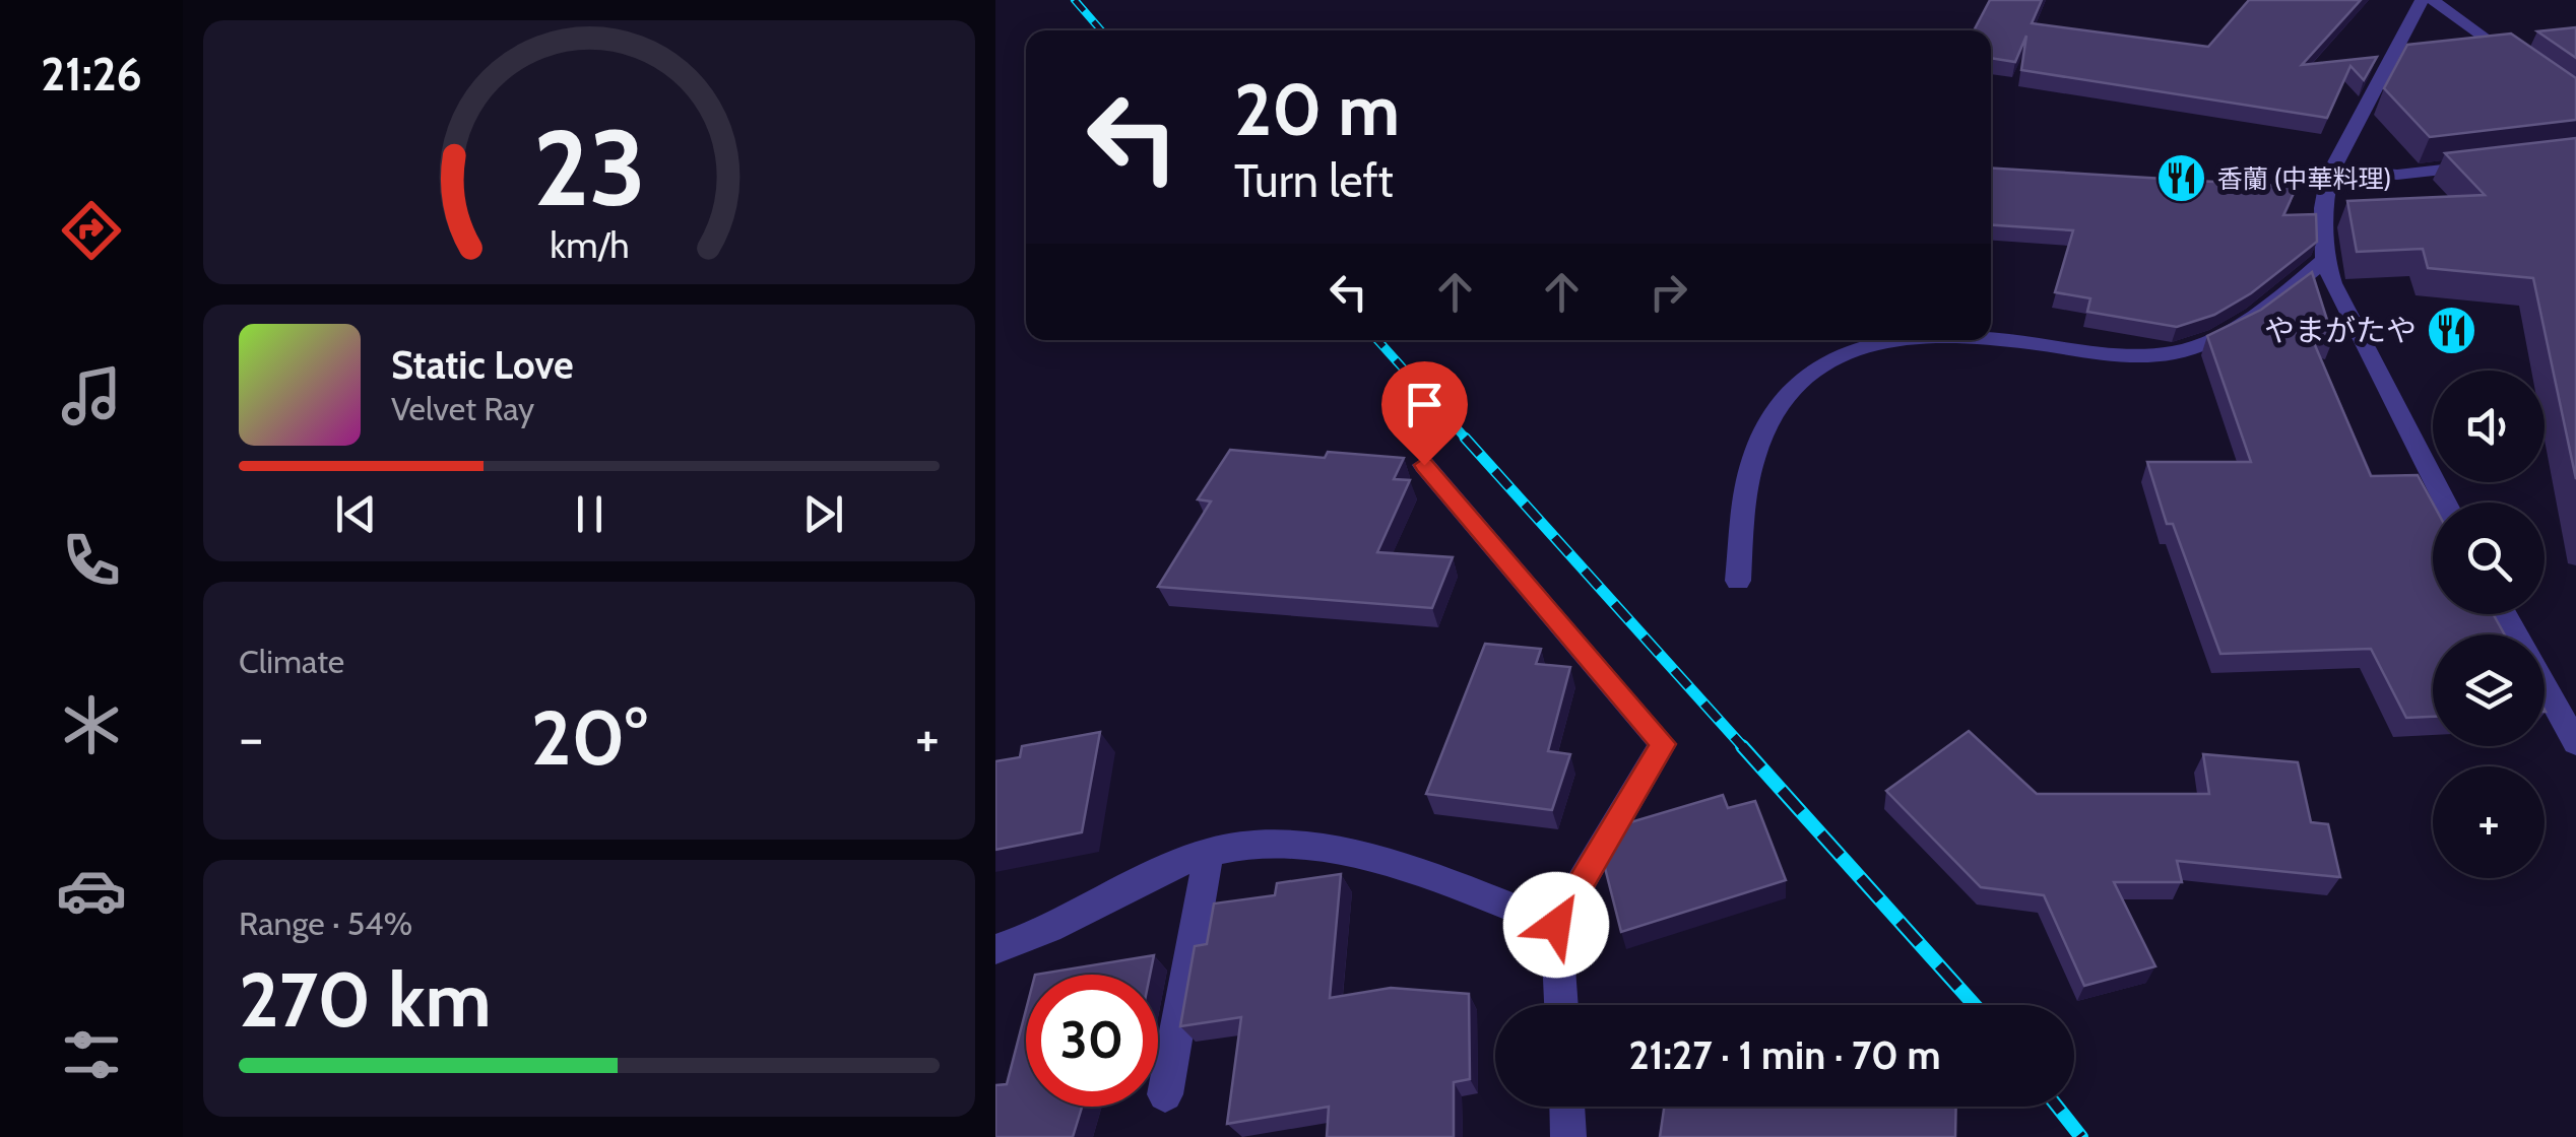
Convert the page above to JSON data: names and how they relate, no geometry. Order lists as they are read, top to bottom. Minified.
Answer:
{"places":{"restaurant":["香蘭 (中華料理)","やまがたや"]},"page":{"tabs":"21:26","turn":["20 m","Turn left"],"song":["Static Love","Velvet Ray"],"map_buttons":"+","tile":["Climate",["Range · 54%","270 km"]],"heat":["−","20°","+"],"limit":"30","trip":"21:27 · 1 min · 70 m","gauge":["23","km/h"]}}
